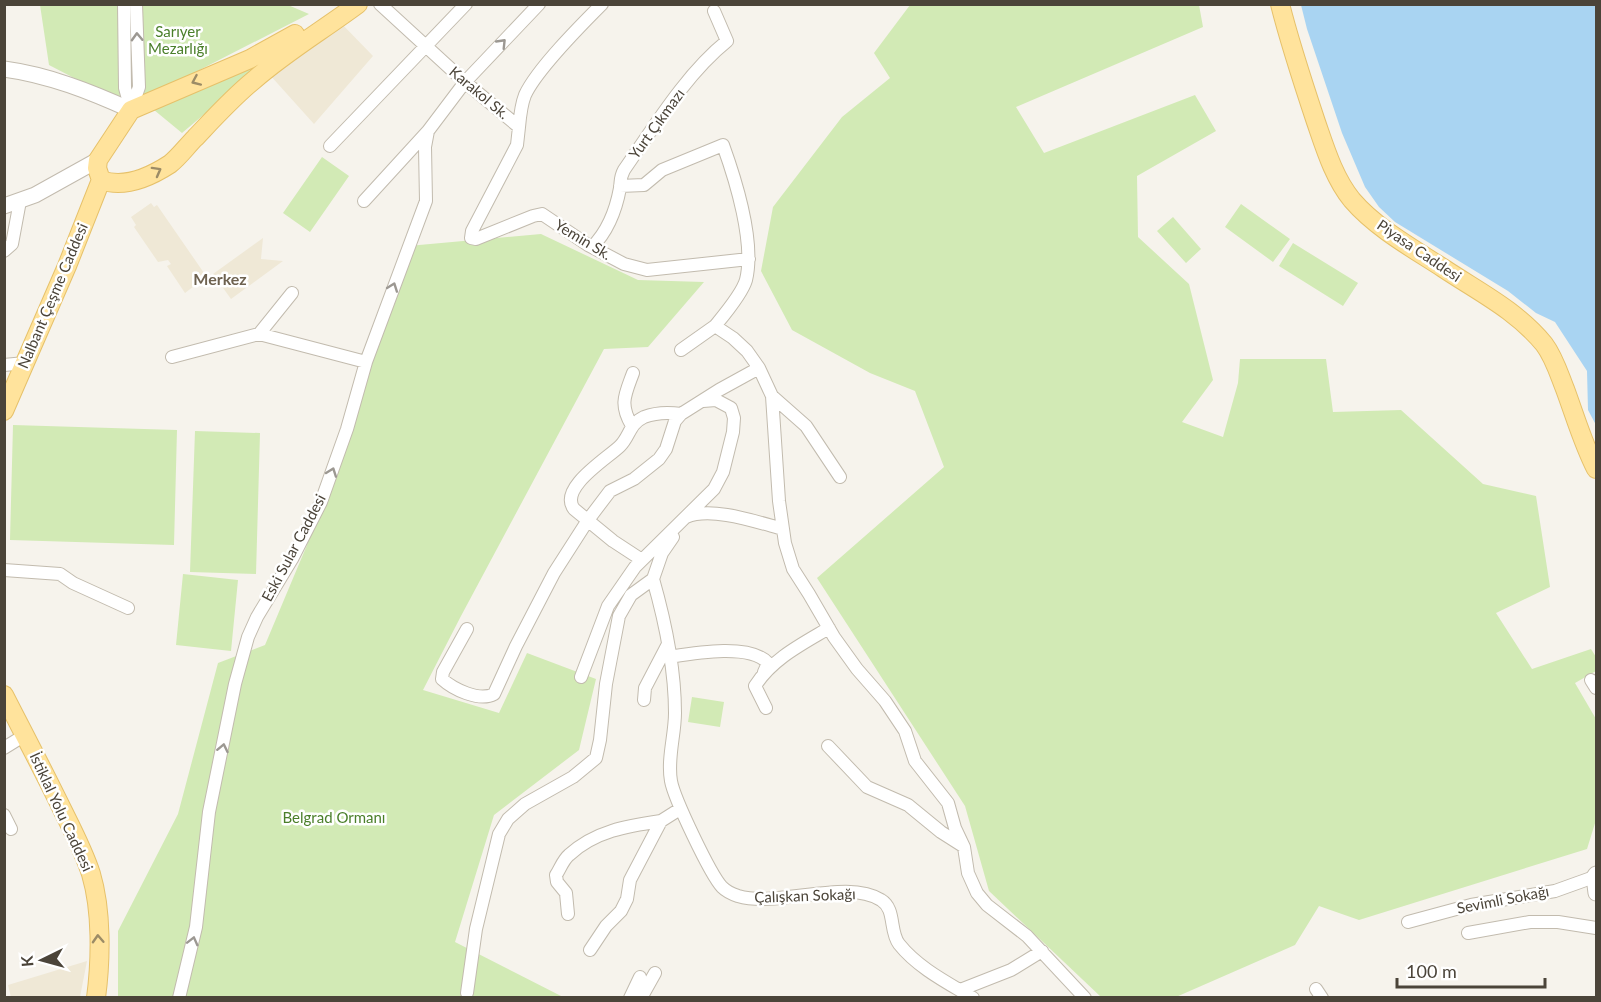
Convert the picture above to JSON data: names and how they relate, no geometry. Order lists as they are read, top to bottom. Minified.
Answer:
{"streets":{"main road":["Piyasa Caddesi","Nalbant Çeşme Caddesi","İstiklal Yolu Caddesi"],"street":["Karakol Sk.","Yurt Çıkmazı","Yemin Sk.","Eski Sular Caddesi","Çalışkan Sokağı","Sevimli Sokağı"]},"crossings":[["Karakol Sk.","Yemin Sk."],["Yurt Çıkmazı","Yemin Sk."]],"one_way":["Eski Sular Caddesi","İstiklal Yolu Caddesi"],"districts":["Merkez"],"parks":["Sarıyer Mezarlığı","Belgrad Ormanı"],"scale_bar":"100 m","north":"left"}
